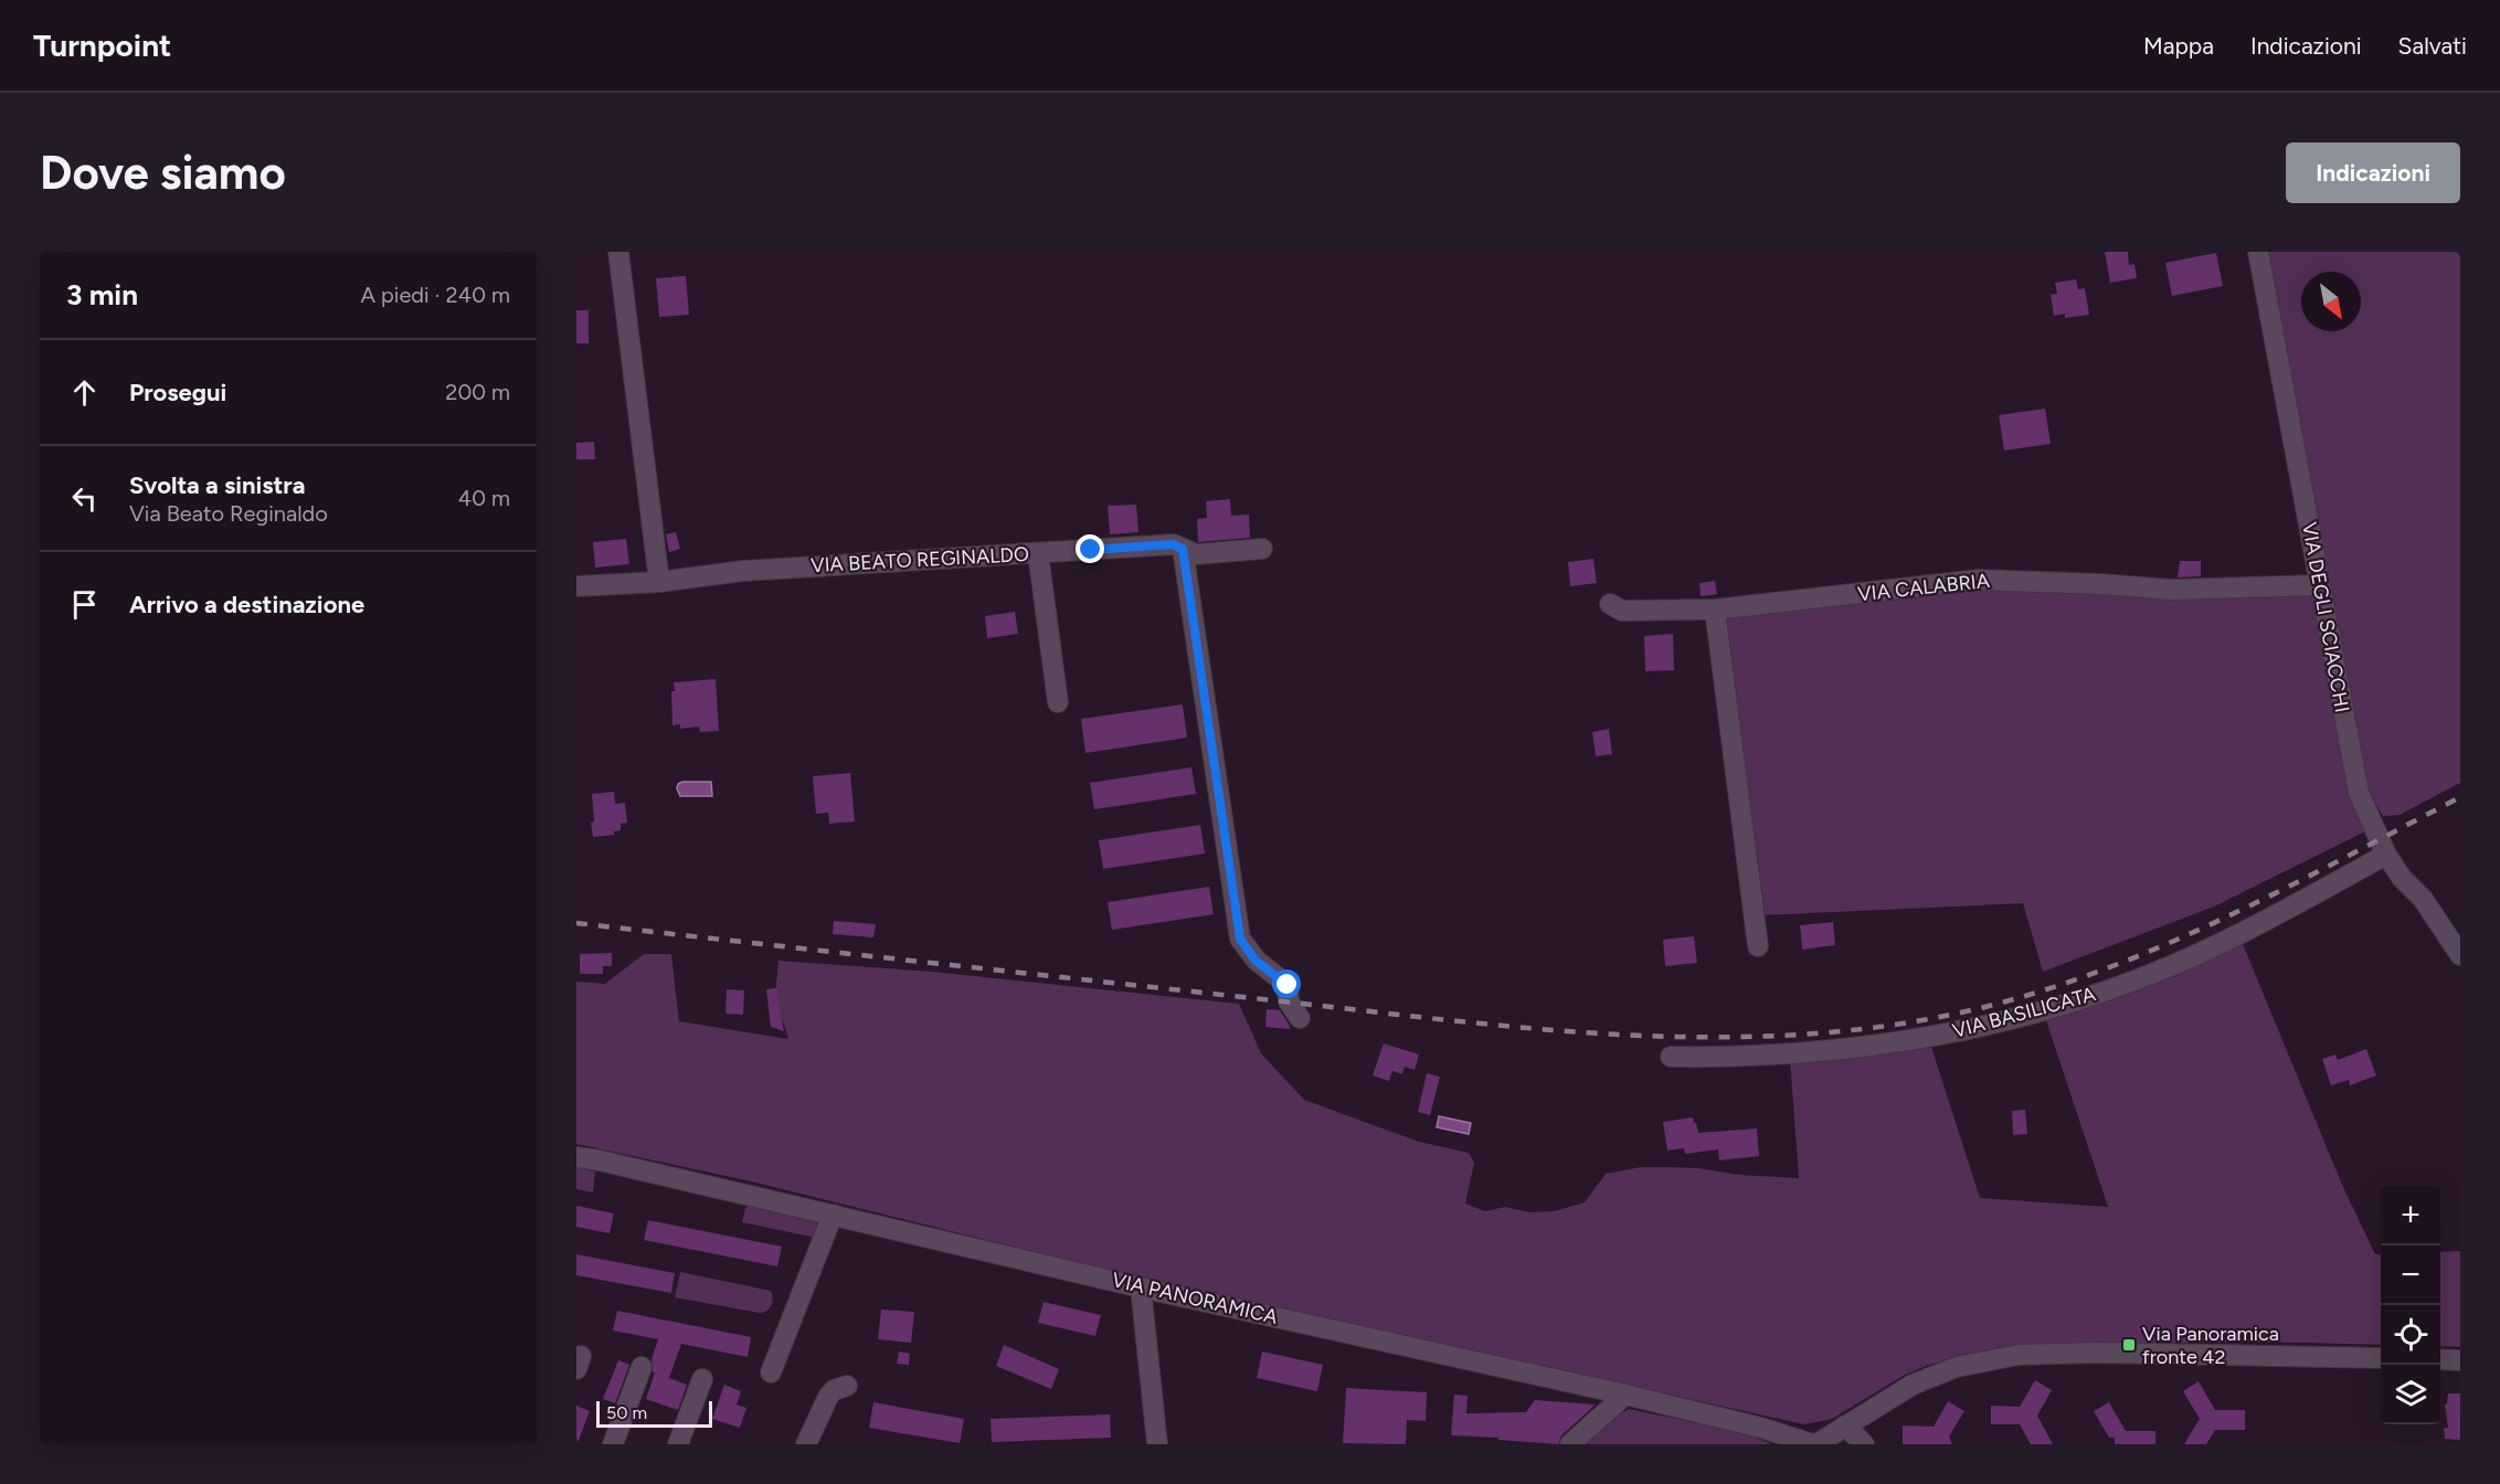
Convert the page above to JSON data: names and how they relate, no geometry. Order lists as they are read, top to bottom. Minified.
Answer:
{"streets":{"street":["VIA BEATO REGINALDO","VIA CALABRIA","VIA DEGLI SCIACCHI","VIA BASILICATA","VIA PANORAMICA"]},"crossings":[["VIA CALABRIA","VIA DEGLI SCIACCHI"],["VIA DEGLI SCIACCHI","VIA BASILICATA"]],"places":{"transit":["Via Panoramica fronte 42"]},"scale_bar":"50 m","north":"bottom right","page":{"header":"Turnpoint","nav":["Mappa","Indicazioni","Salvati"],"buttons":"Indicazioni","title":"Dove siamo","heading":["3 min","A piedi · 240 m"],"list":[["Prosegui","200 m"],["Svolta a sinistra","Via Beato Reginaldo","40 m"],"Arrivo a destinazione"],"map_buttons":["+","−"],"scale":"50 m"}}
